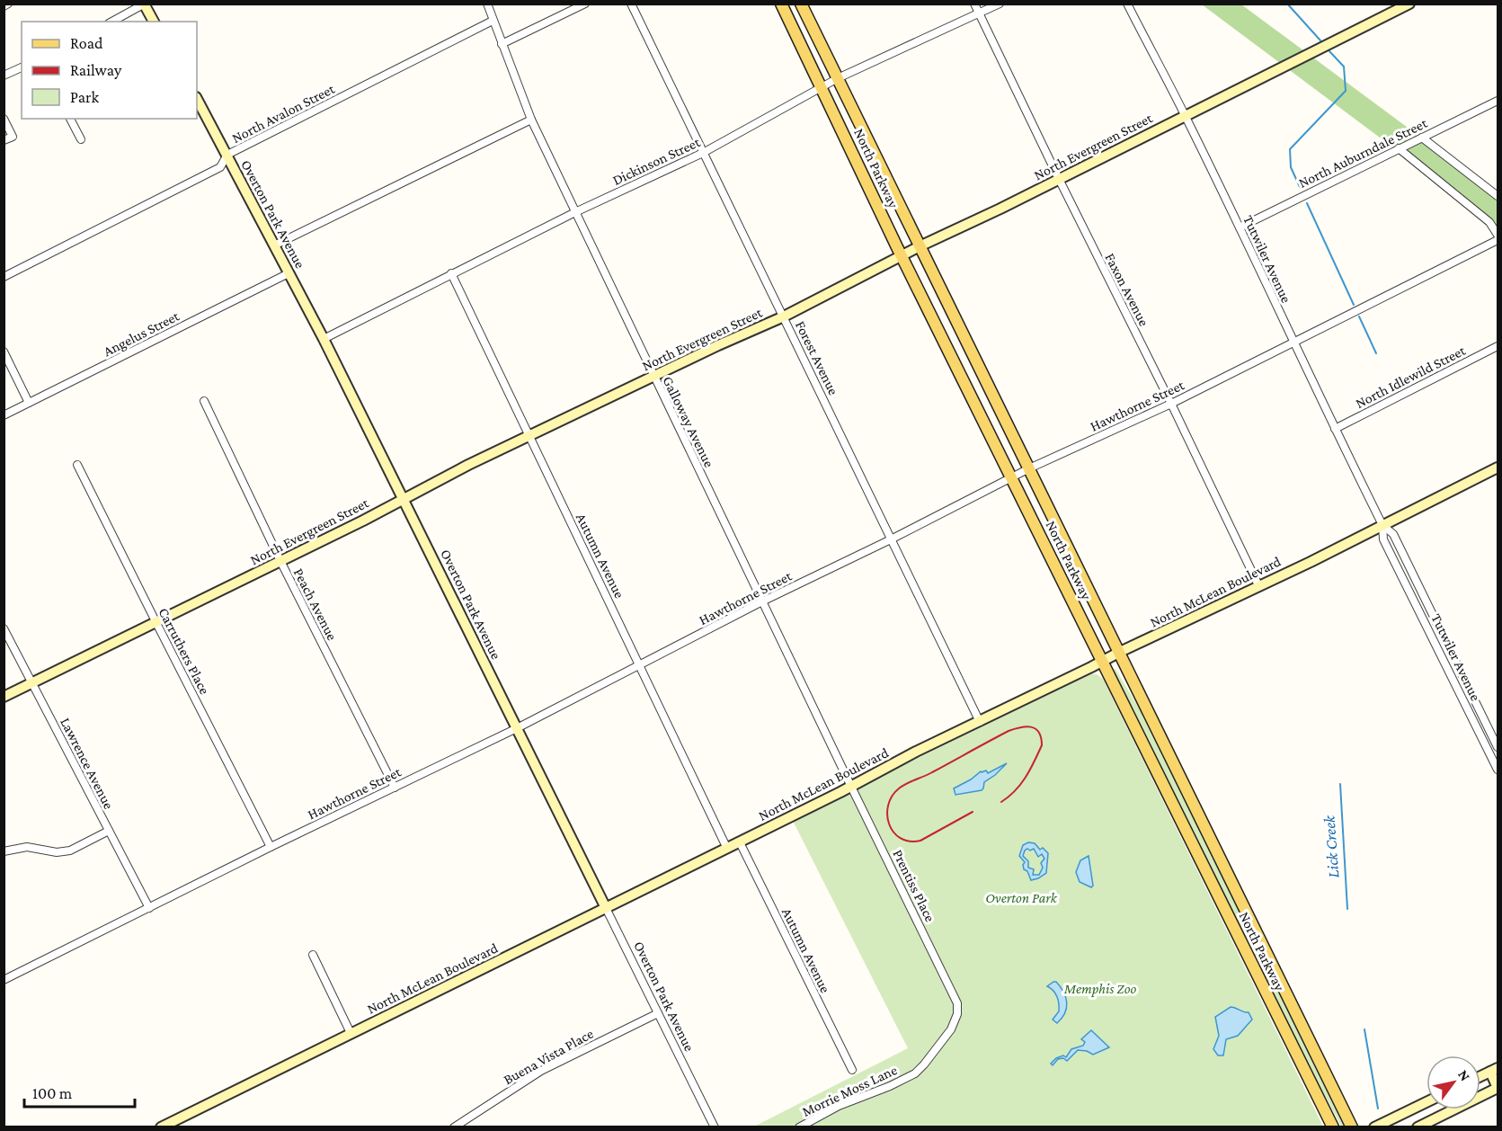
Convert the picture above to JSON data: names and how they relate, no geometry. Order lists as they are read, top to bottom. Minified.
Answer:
{"streets":{"main road":["North Parkway"],"street":["North Avalon Street","North Evergreen Street","North Auburndale Street","Dickinson Street","Overton Park Avenue","Tutwiler Avenue","Faxon Avenue","Angelus Street","Forest Avenue","North Idlewild Street","Hawthorne Street","Galloway Avenue","Autumn Avenue","North McLean Boulevard","Peach Avenue","Carruthers Place","Lawrence Avenue","Prentiss Place","Buena Vista Place","Morrie Moss Lane"]},"crossings":[["North Avalon Street","Overton Park Avenue"],["North Avalon Street","Galloway Avenue"],["North Evergreen Street","North Parkway"],["North Evergreen Street","Overton Park Avenue"],["North Evergreen Street","Tutwiler Avenue"],["North Evergreen Street","Faxon Avenue"],["North Evergreen Street","Forest Avenue"],["North Evergreen Street","Galloway Avenue"],["North Evergreen Street","Autumn Avenue"],["North Evergreen Street","Peach Avenue"],["North Evergreen Street","Carruthers Place"],["North Evergreen Street","Lawrence Avenue"],["North Auburndale Street","Tutwiler Avenue"],["Dickinson Street","North Parkway"],["Dickinson Street","Overton Park Avenue"],["Dickinson Street","Faxon Avenue"],["Dickinson Street","Forest Avenue"],["Dickinson Street","Galloway Avenue"],["Dickinson Street","Autumn Avenue"],["North Parkway","Hawthorne Street"],["North Parkway","North McLean Boulevard"],["Overton Park Avenue","Angelus Street"],["Overton Park Avenue","Hawthorne Street"],["Overton Park Avenue","North McLean Boulevard"],["Overton Park Avenue","Buena Vista Place"],["Tutwiler Avenue","North Idlewild Street"],["Tutwiler Avenue","Hawthorne Street"],["Tutwiler Avenue","North McLean Boulevard"],["Faxon Avenue","Hawthorne Street"],["Faxon Avenue","North McLean Boulevard"],["Forest Avenue","Hawthorne Street"],["Forest Avenue","North McLean Boulevard"],["Hawthorne Street","Galloway Avenue"],["Hawthorne Street","Autumn Avenue"],["Hawthorne Street","Peach Avenue"],["Hawthorne Street","Carruthers Place"],["Hawthorne Street","Lawrence Avenue"],["Galloway Avenue","North McLean Boulevard"],["Galloway Avenue","Prentiss Place"],["Autumn Avenue","North McLean Boulevard"],["North McLean Boulevard","Prentiss Place"],["Prentiss Place","Morrie Moss Lane"]],"water":["Lick Creek"],"parks":["Overton Park","Memphis Zoo"],"legend":["Road","Railway","Park"],"scale_bar":"100 m","north":"top right"}
